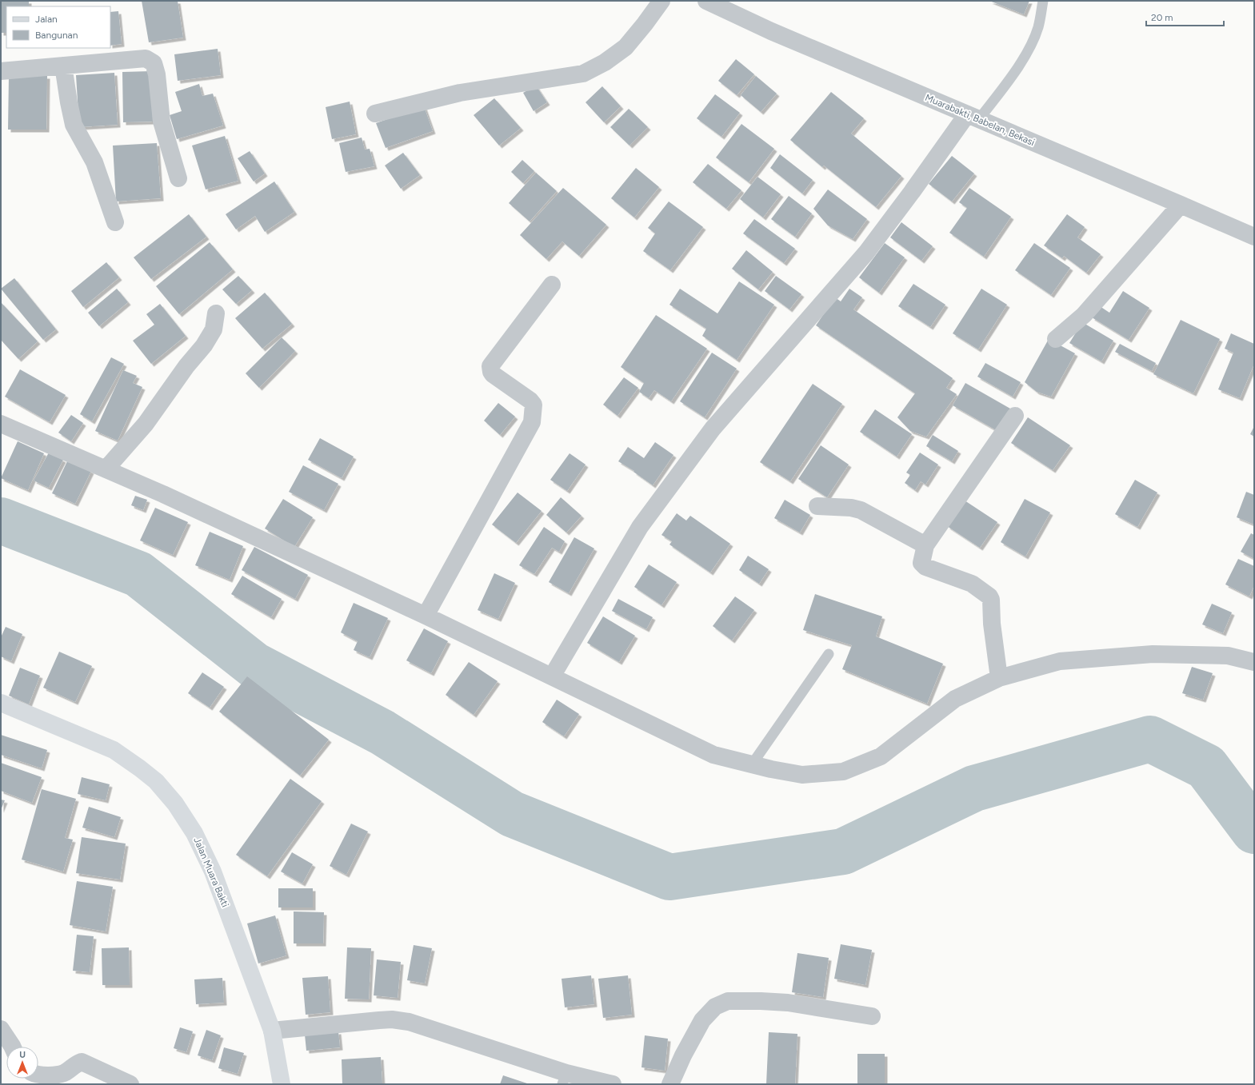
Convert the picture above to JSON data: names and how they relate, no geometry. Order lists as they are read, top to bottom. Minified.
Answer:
{"streets":{"main road":["Jalan Muara Bakti"],"street":["Muarabakti, Babelan, Bekasi"]},"legend":["Jalan","Bangunan"],"scale_bar":"20 m","north":"top"}
